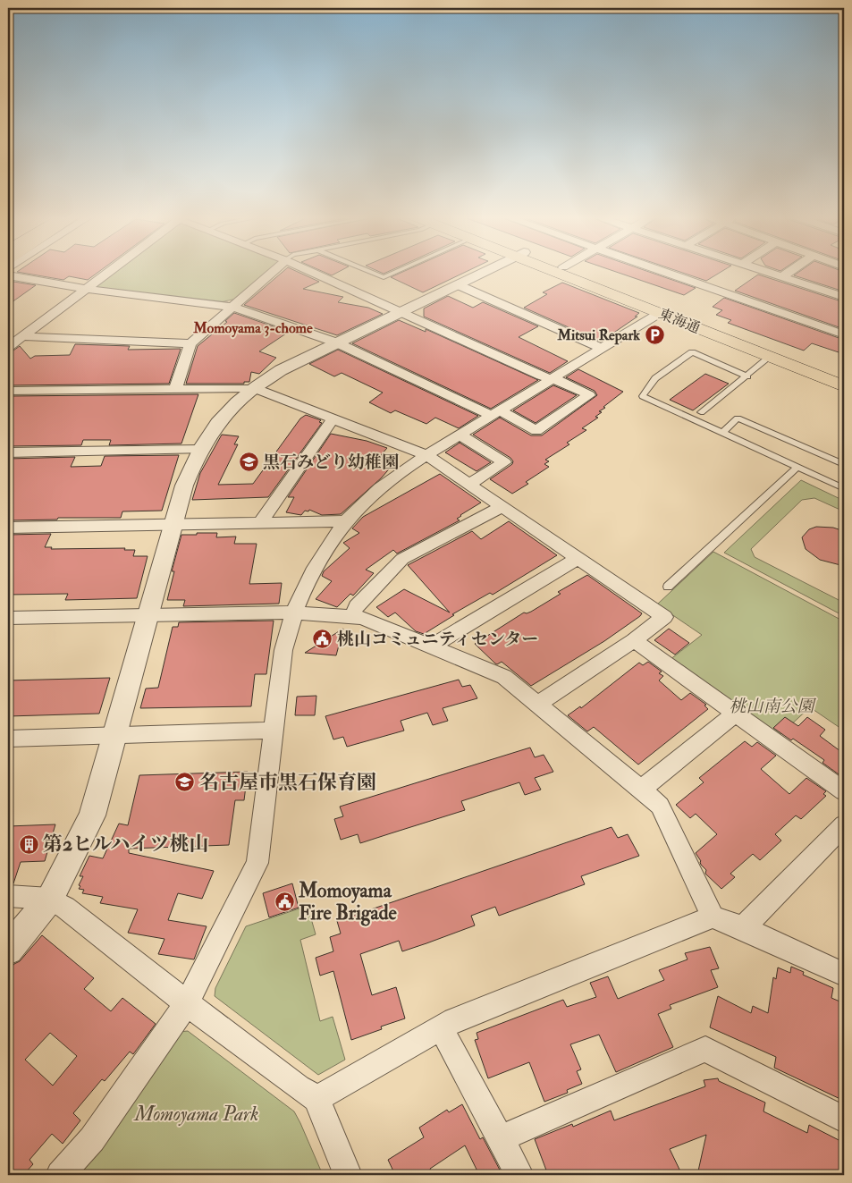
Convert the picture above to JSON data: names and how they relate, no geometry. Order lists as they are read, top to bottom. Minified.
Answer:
{"streets":{"main road":["東海通"]},"districts":["Momoyama 3-chome"],"parks":["桃山南公園","Momoyama Park"],"places":{"parking":["Mitsui Repark"],"school or university":["黒石みどり幼稚園","名古屋市黒石保育園"],"public building":["桃山コミュニティセンター","Momoyama Fire Brigade"],"building":["第2ヒルハイツ桃山"]}}
